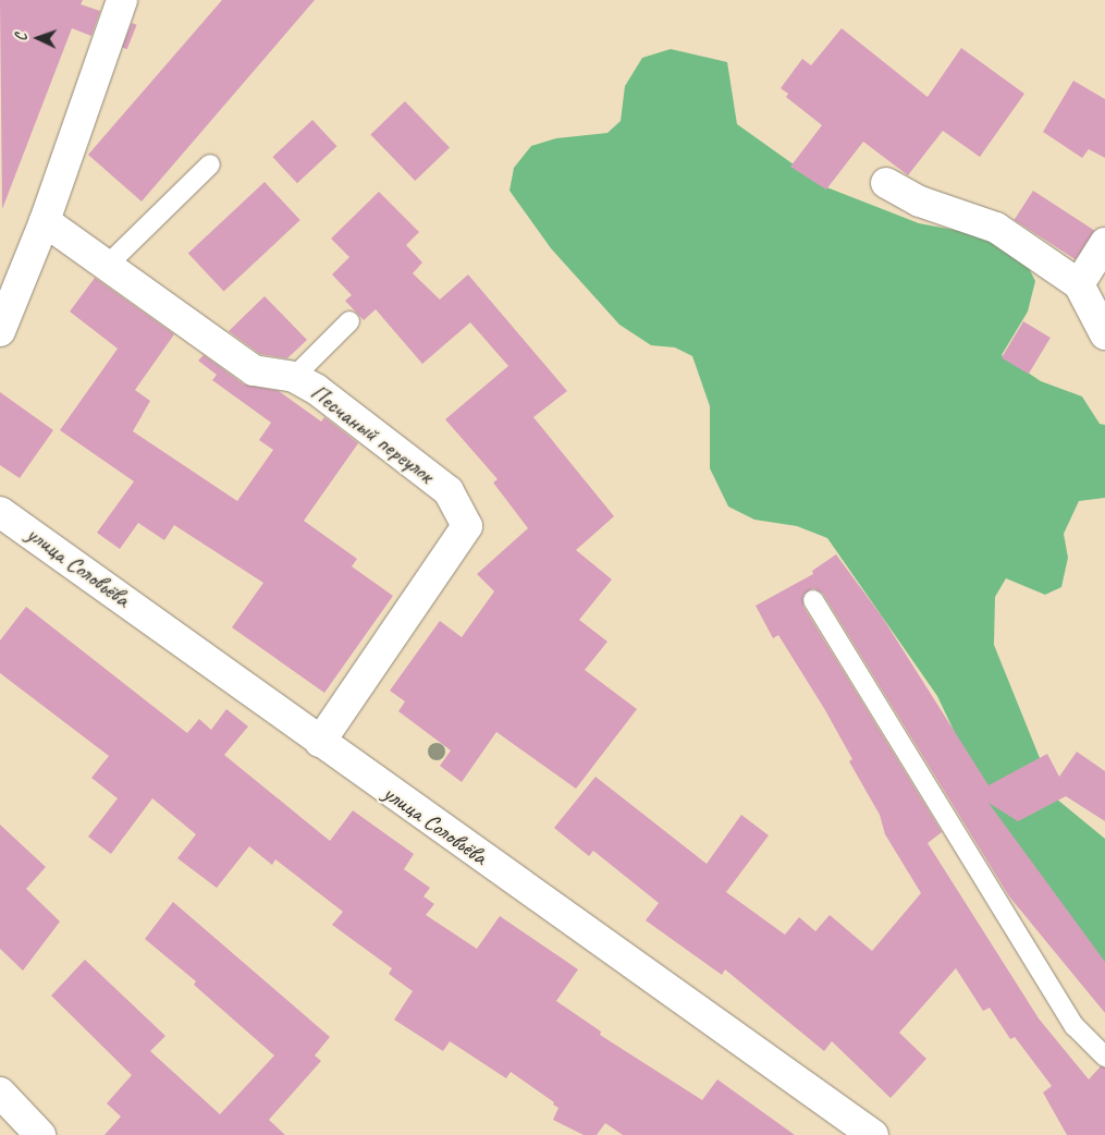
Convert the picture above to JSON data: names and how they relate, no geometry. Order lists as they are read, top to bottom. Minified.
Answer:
{"streets":{"street":["Песчаный переулок","улица Соловьёва"]},"crossings":[["Песчаный переулок","улица Соловьёва"]],"north":"left"}
